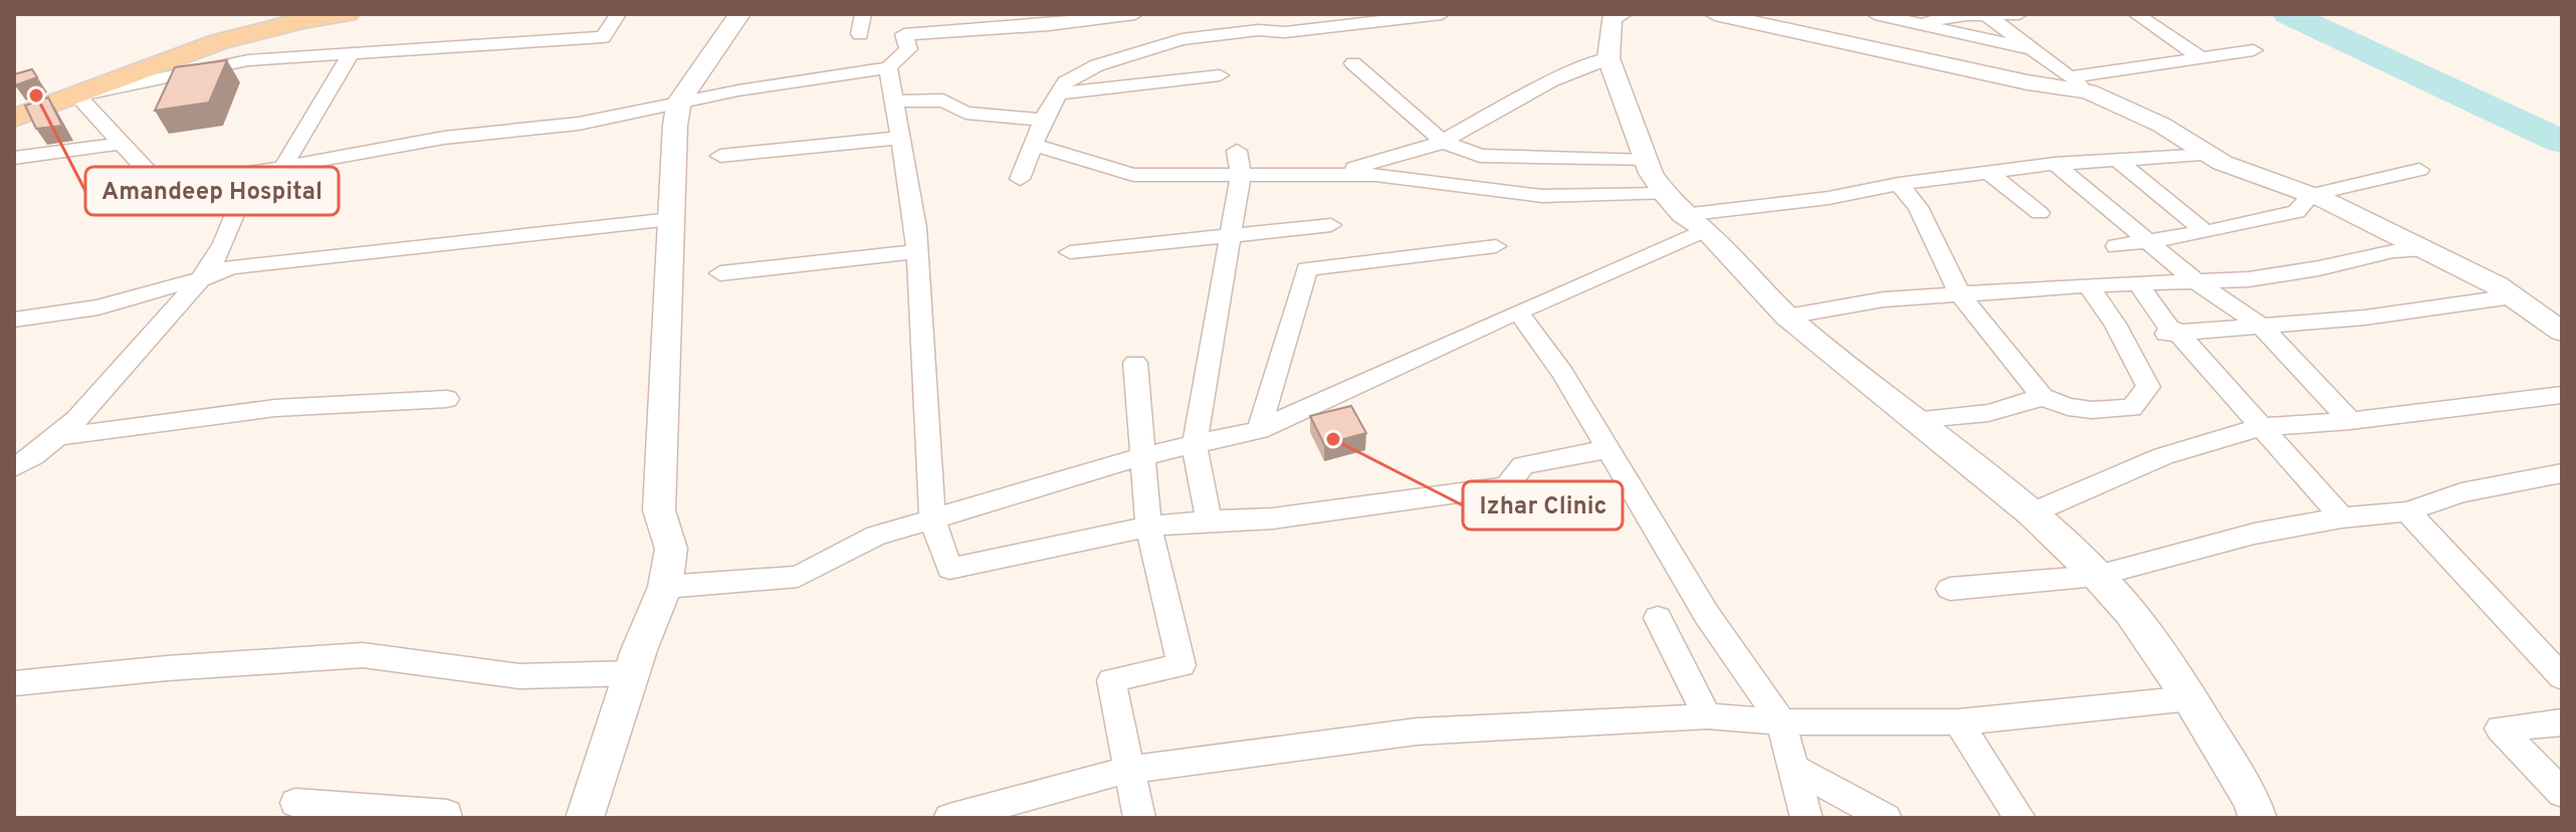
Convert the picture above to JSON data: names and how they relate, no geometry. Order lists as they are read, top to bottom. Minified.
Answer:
{"places":["Amandeep Hospital","Izhar Clinic"]}
